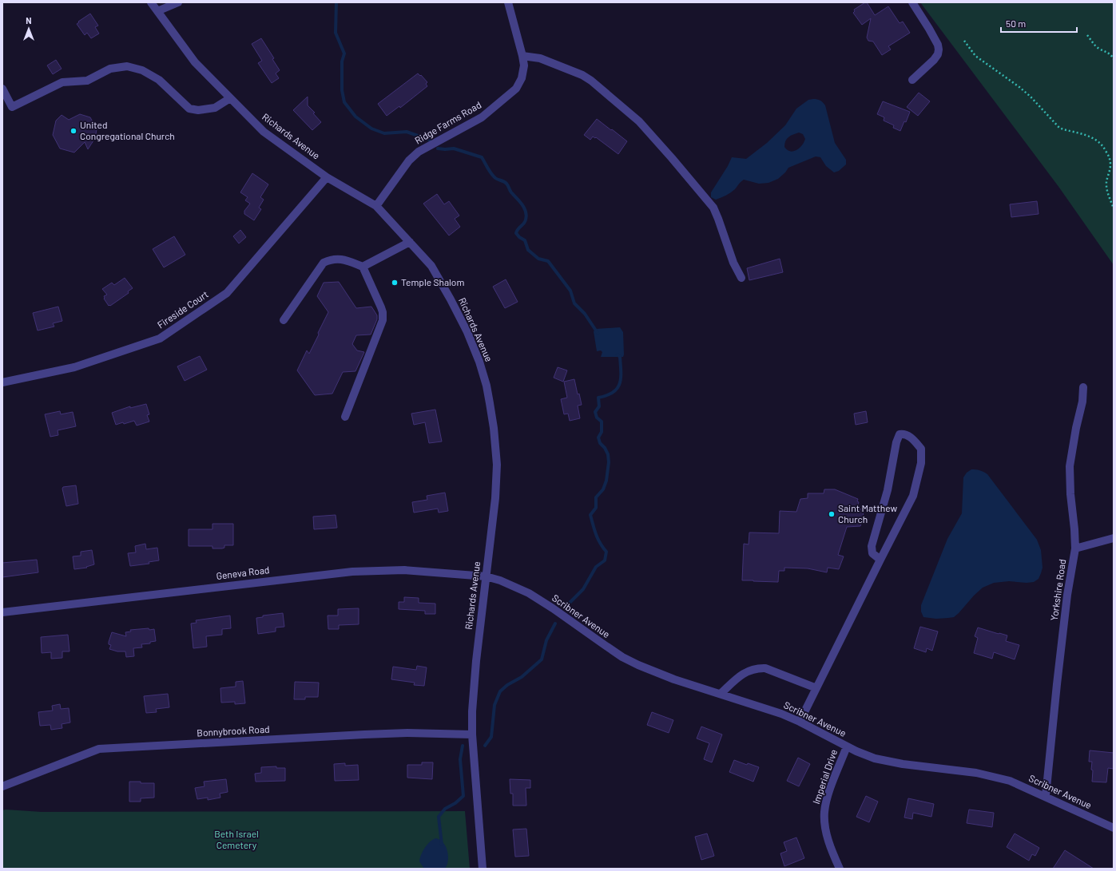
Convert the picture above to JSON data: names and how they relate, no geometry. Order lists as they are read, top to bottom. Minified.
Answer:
{"streets":{"street":["Ridge Farms Road","Richards Avenue","Fireside Court","Geneva Road","Yorkshire Road","Scribner Avenue","Bonnybrook Road","Imperial Drive"]},"crossings":[["Ridge Farms Road","Richards Avenue"],["Richards Avenue","Fireside Court"],["Richards Avenue","Geneva Road"],["Richards Avenue","Scribner Avenue"],["Richards Avenue","Bonnybrook Road"],["Geneva Road","Scribner Avenue"],["Yorkshire Road","Scribner Avenue"],["Scribner Avenue","Imperial Drive"]],"parks":["Beth Israel Cemetery"],"places":["United Congregational Church","Temple Shalom","Saint Matthew Church"],"scale_bar":"50 m","north":"top"}
